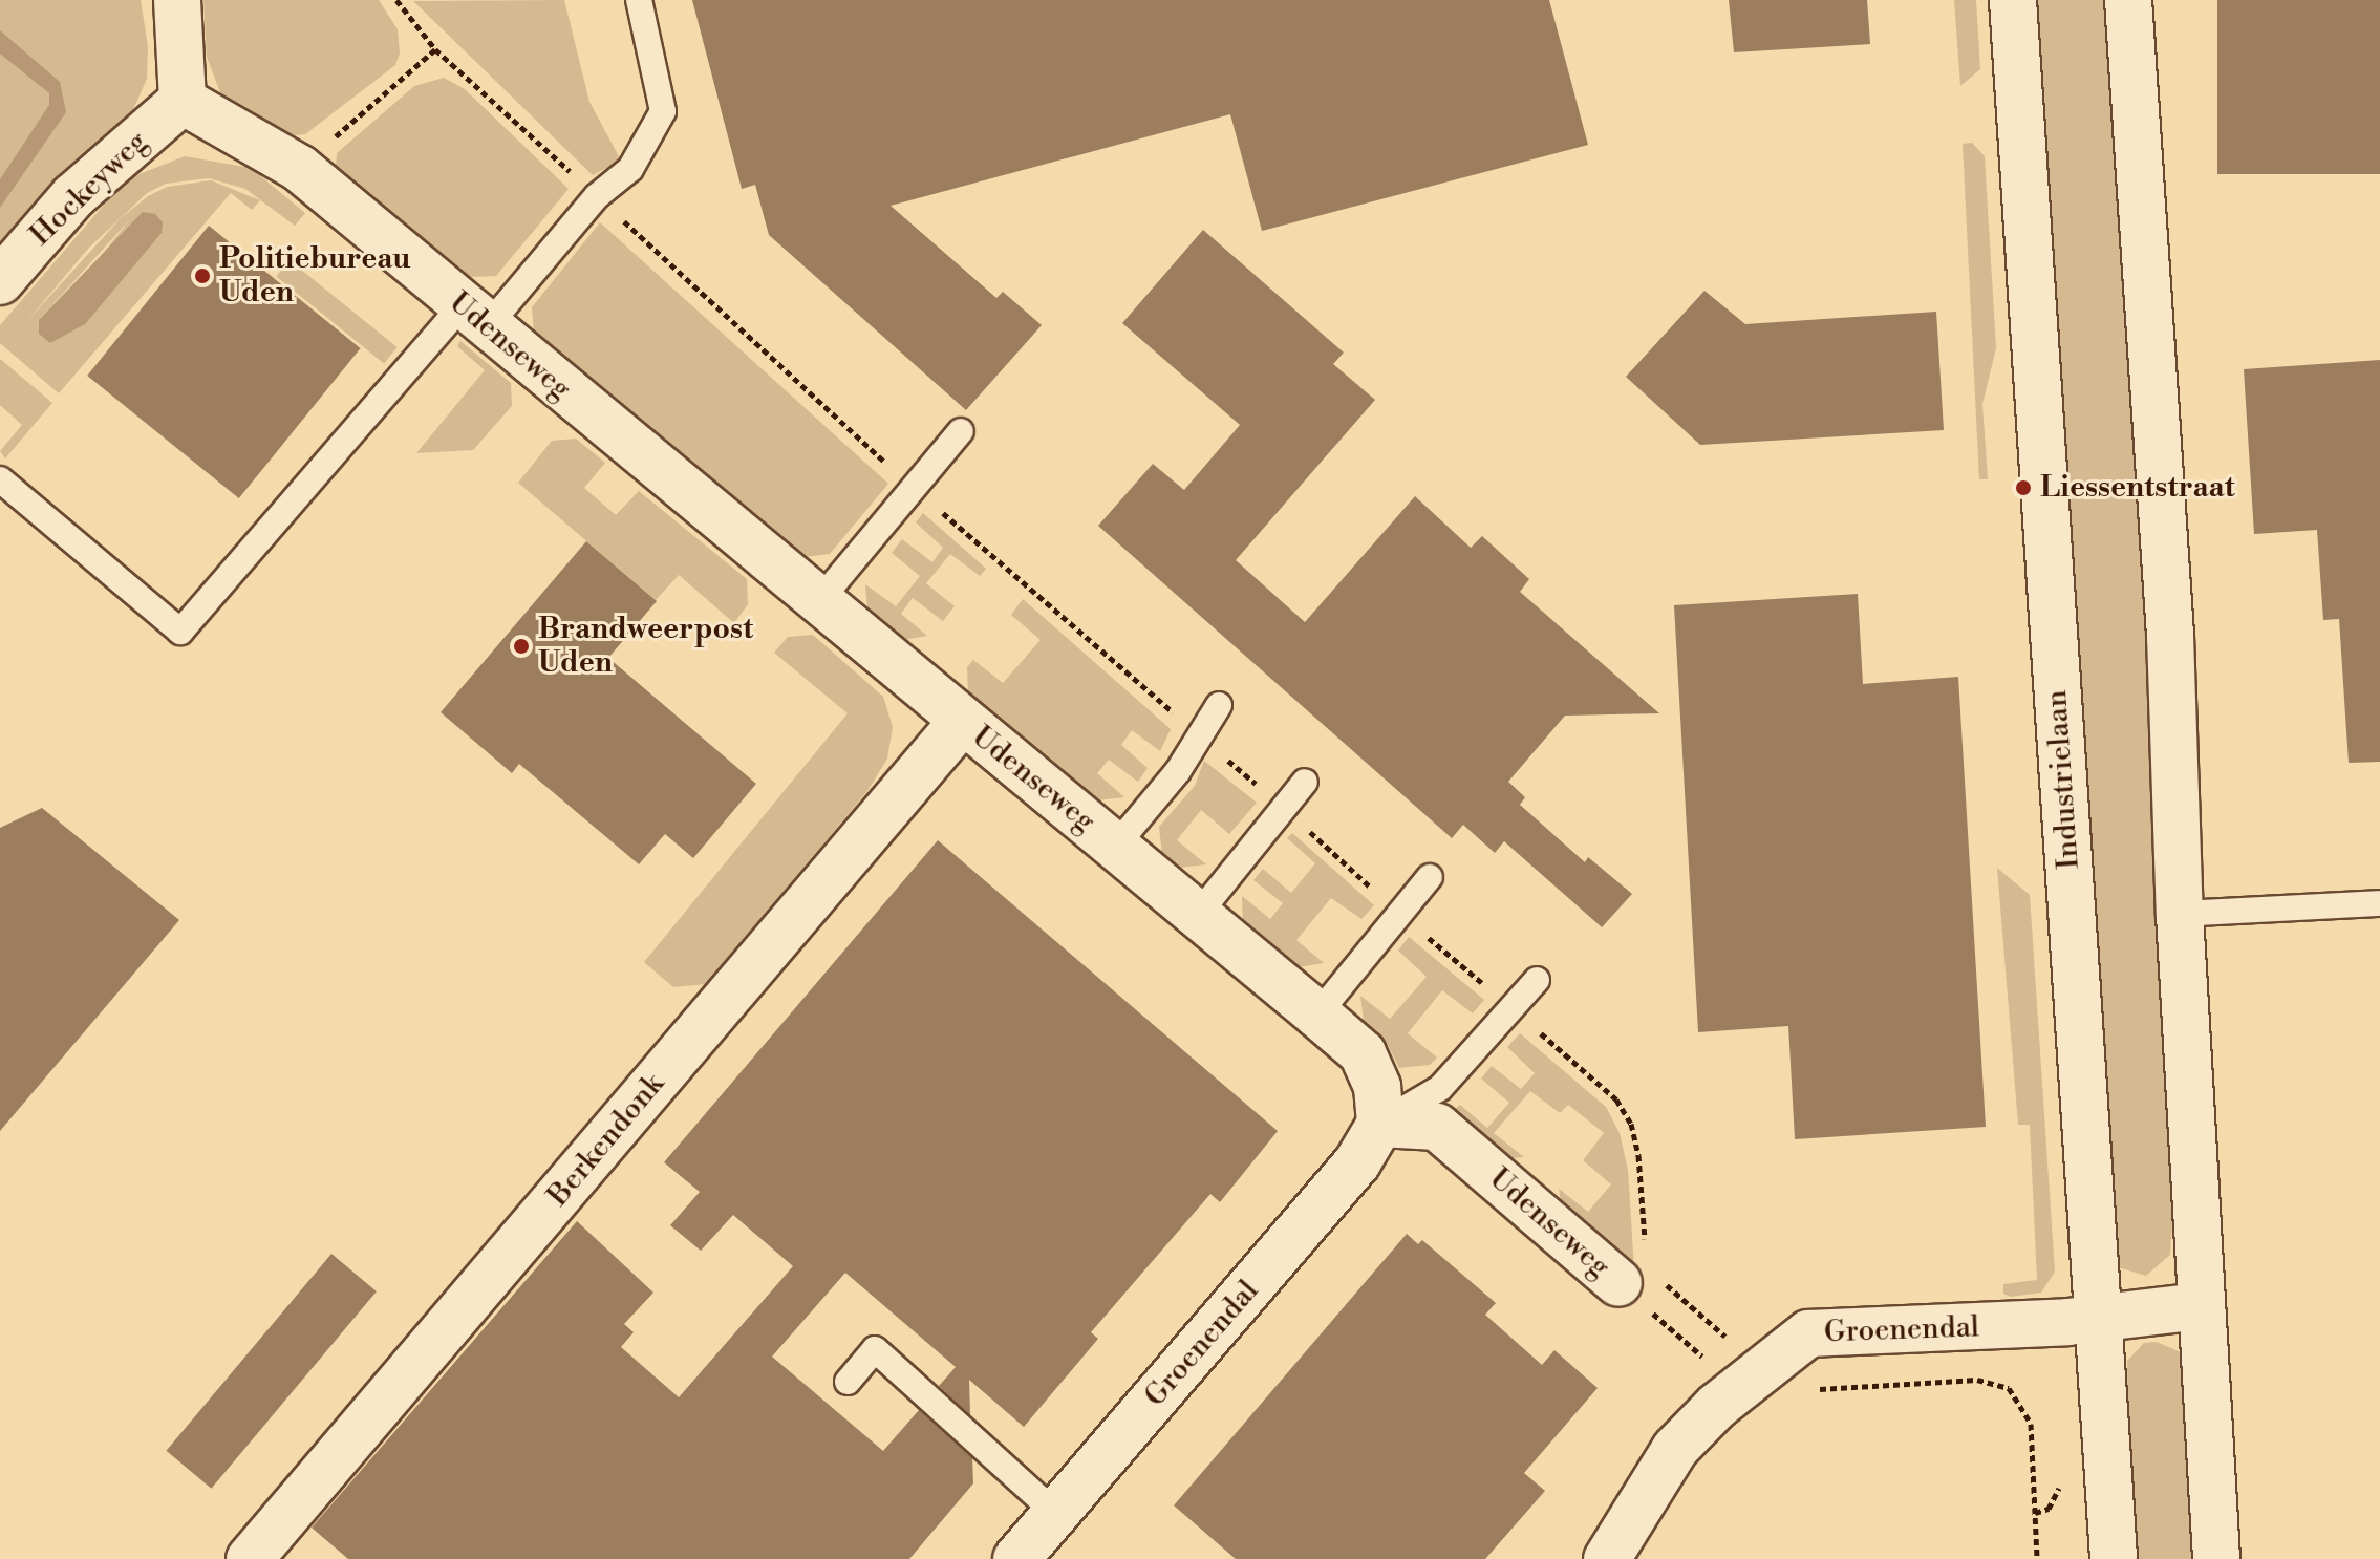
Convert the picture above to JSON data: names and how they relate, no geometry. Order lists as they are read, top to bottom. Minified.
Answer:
{"streets":{"street":["Hockeyweg","Udenseweg","Industrielaan","Berkendonk","Groenendal"]},"crossings":[["Hockeyweg","Udenseweg"],["Udenseweg","Berkendonk"],["Udenseweg","Groenendal"],["Industrielaan","Groenendal"]],"places":["Politiebureau Uden","Liessentstraat","Brandweerpost Uden"]}
